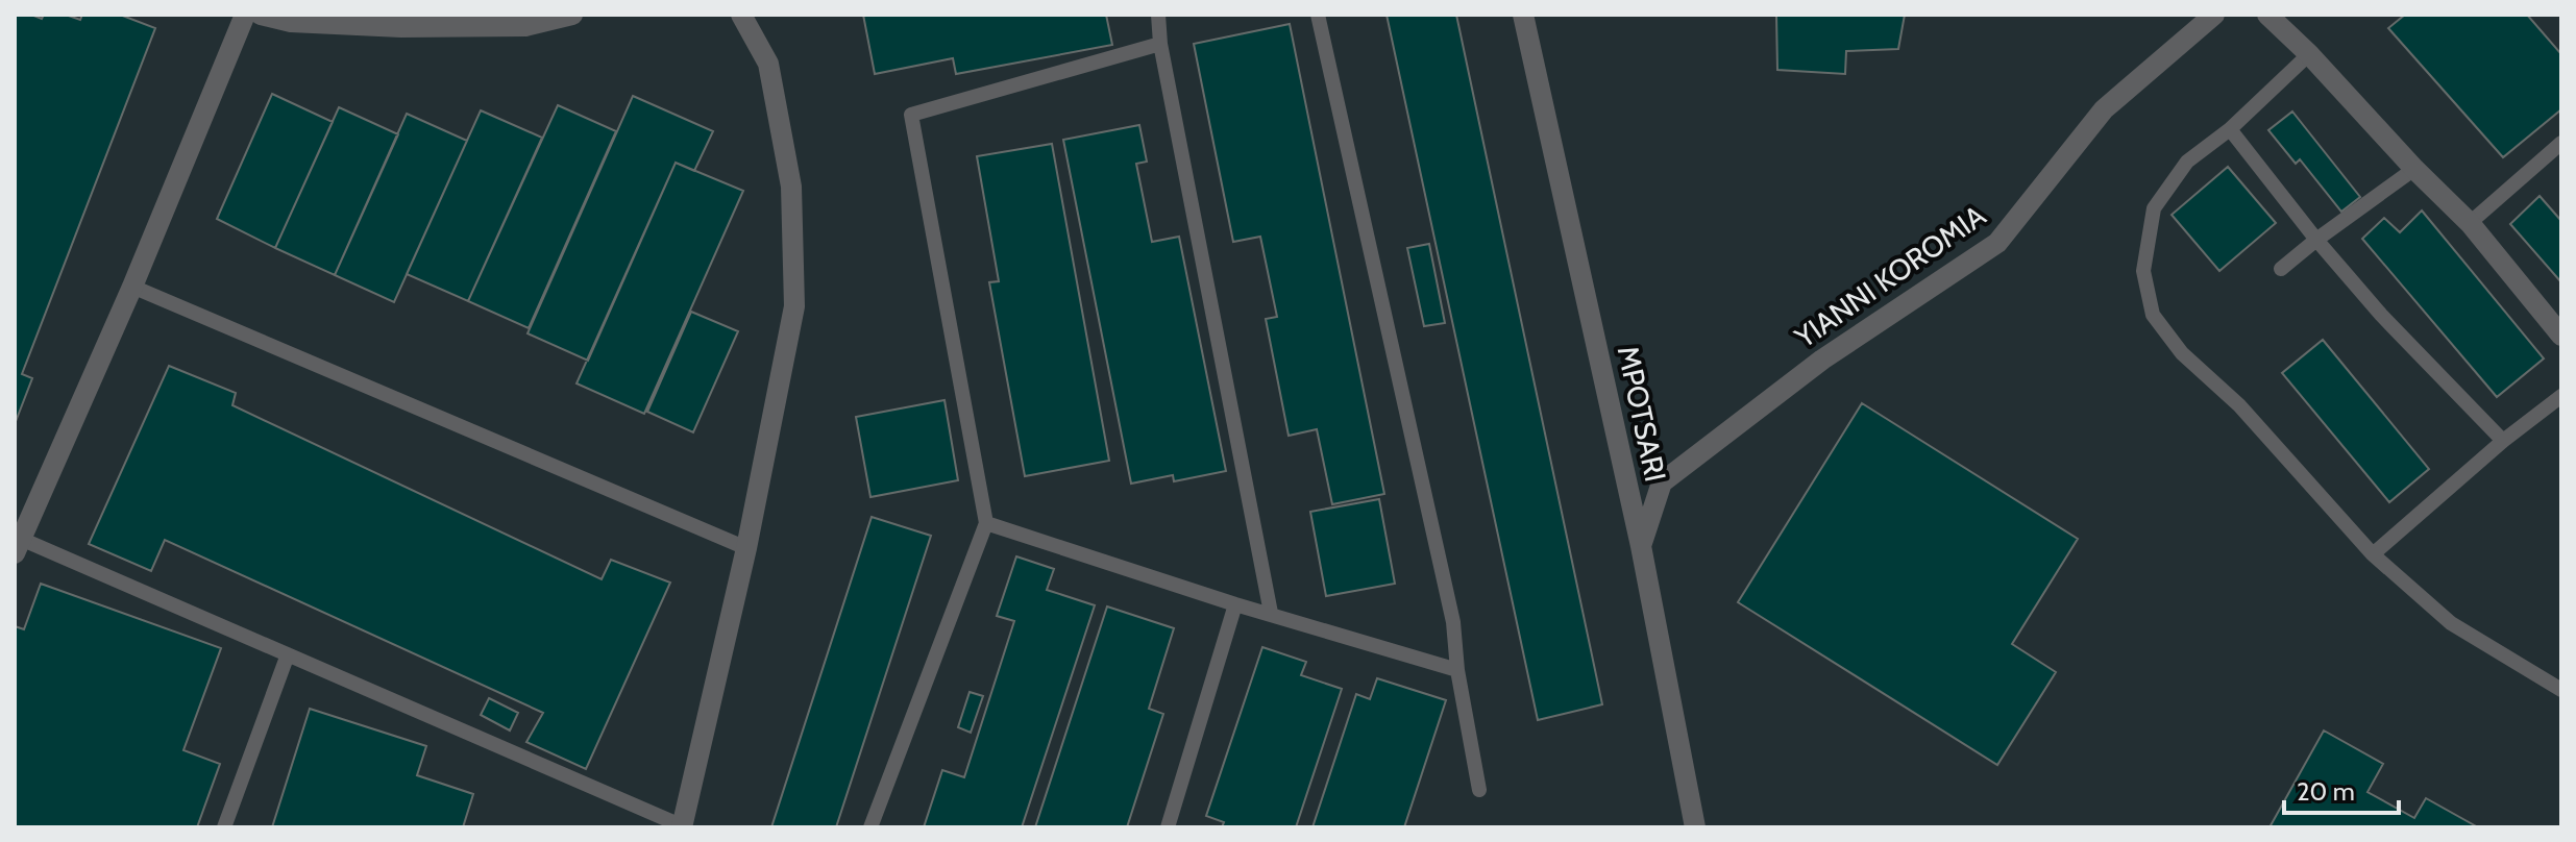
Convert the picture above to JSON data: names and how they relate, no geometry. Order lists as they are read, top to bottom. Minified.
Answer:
{"streets":{"street":["YIANNI KOROMIA","MPOTSARI"]},"crossings":[["YIANNI KOROMIA","MPOTSARI"]],"scale_bar":"20 m"}
